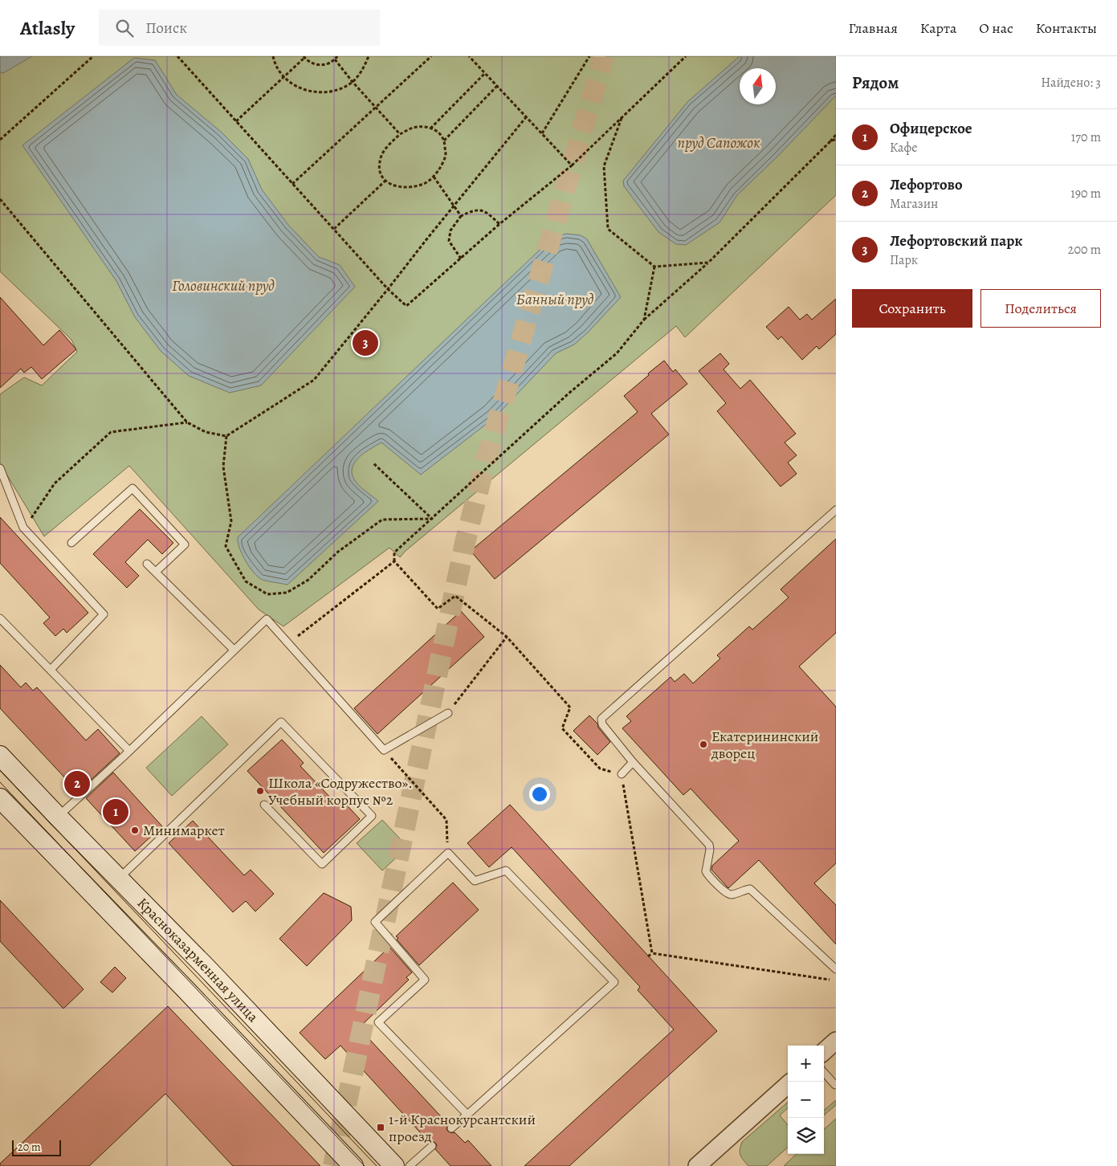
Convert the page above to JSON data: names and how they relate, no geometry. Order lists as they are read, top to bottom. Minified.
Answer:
{"streets":{"main road":["Красноказарменная улица"]},"water":["пруд Сапожок","Головинский пруд","Банный пруд"],"places":{"other":["Екатерининский дворец","Школа «Содружество». Учебный корпус №2","Минимаркет"],"transit":["1-й Краснокурсантский проезд"]},"scale_bar":"20 m","north":"top","page":{"header":"Atlasly","search":"Поиск","nav":["Главная","Карта","О нас","Контакты"],"heading":["Рядом","Найдено: 3"],"list":[{"mark":"1","name":"Офицерское","note":"Кафе","value":"170 m"},{"mark":"2","name":"Лефортово","note":"Магазин","value":"190 m"},{"mark":"3","name":"Лефортовский парк","note":"Парк","value":"200 m"}],"buttons":["Сохранить","Поделиться"],"pins":["3","2","1"],"map_buttons":["+","−"],"scale":"20 m"}}
